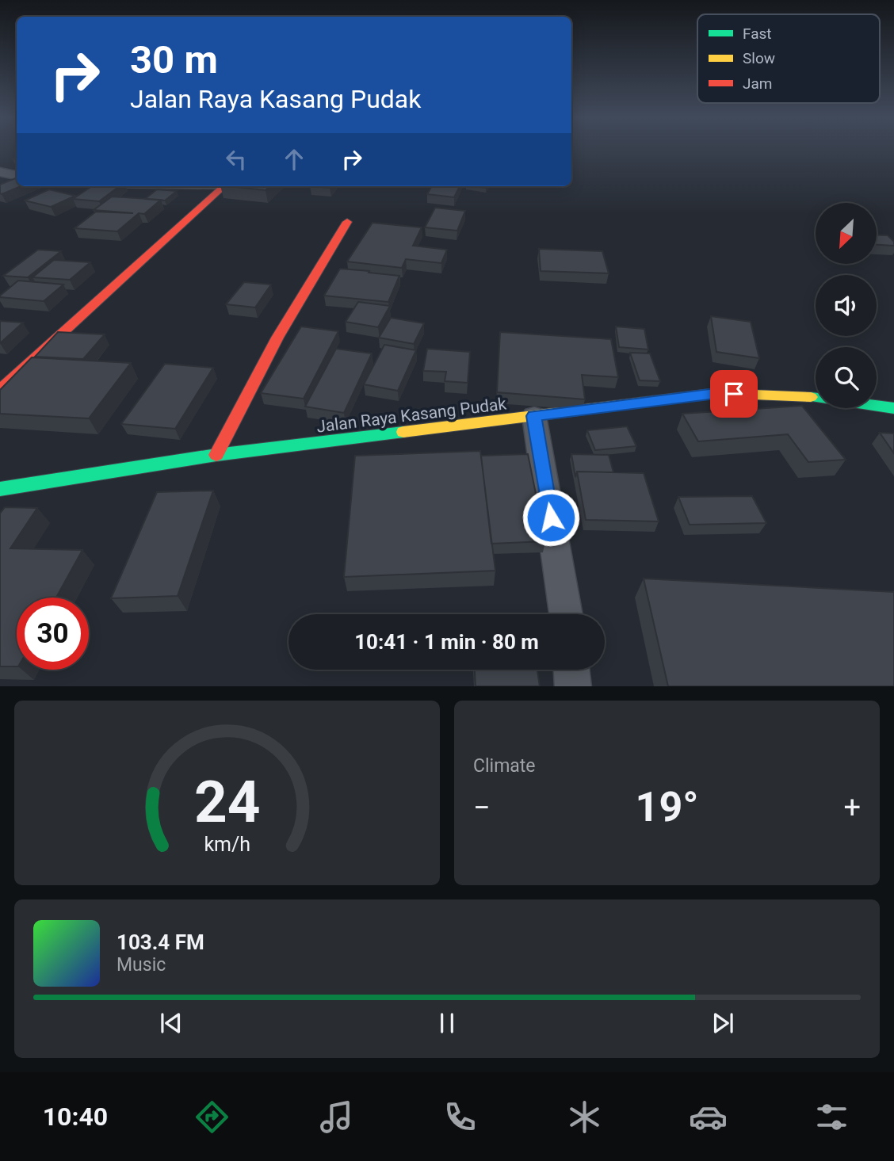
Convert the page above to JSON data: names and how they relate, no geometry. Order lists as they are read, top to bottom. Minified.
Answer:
{"streets":{"street":["Jalan Raya Kasang Pudak"]},"legend":["Fast","Slow","Jam"],"north":"bottom left","page":{"turn":["30 m","Jalan Raya Kasang Pudak"],"limit":"30","trip":"10:41 · 1 min · 80 m","tile":"Climate","heat":["−","19°","+"],"song":["103.4 FM","Music"],"tabs":"10:40","gauge":["24","km/h"]}}
